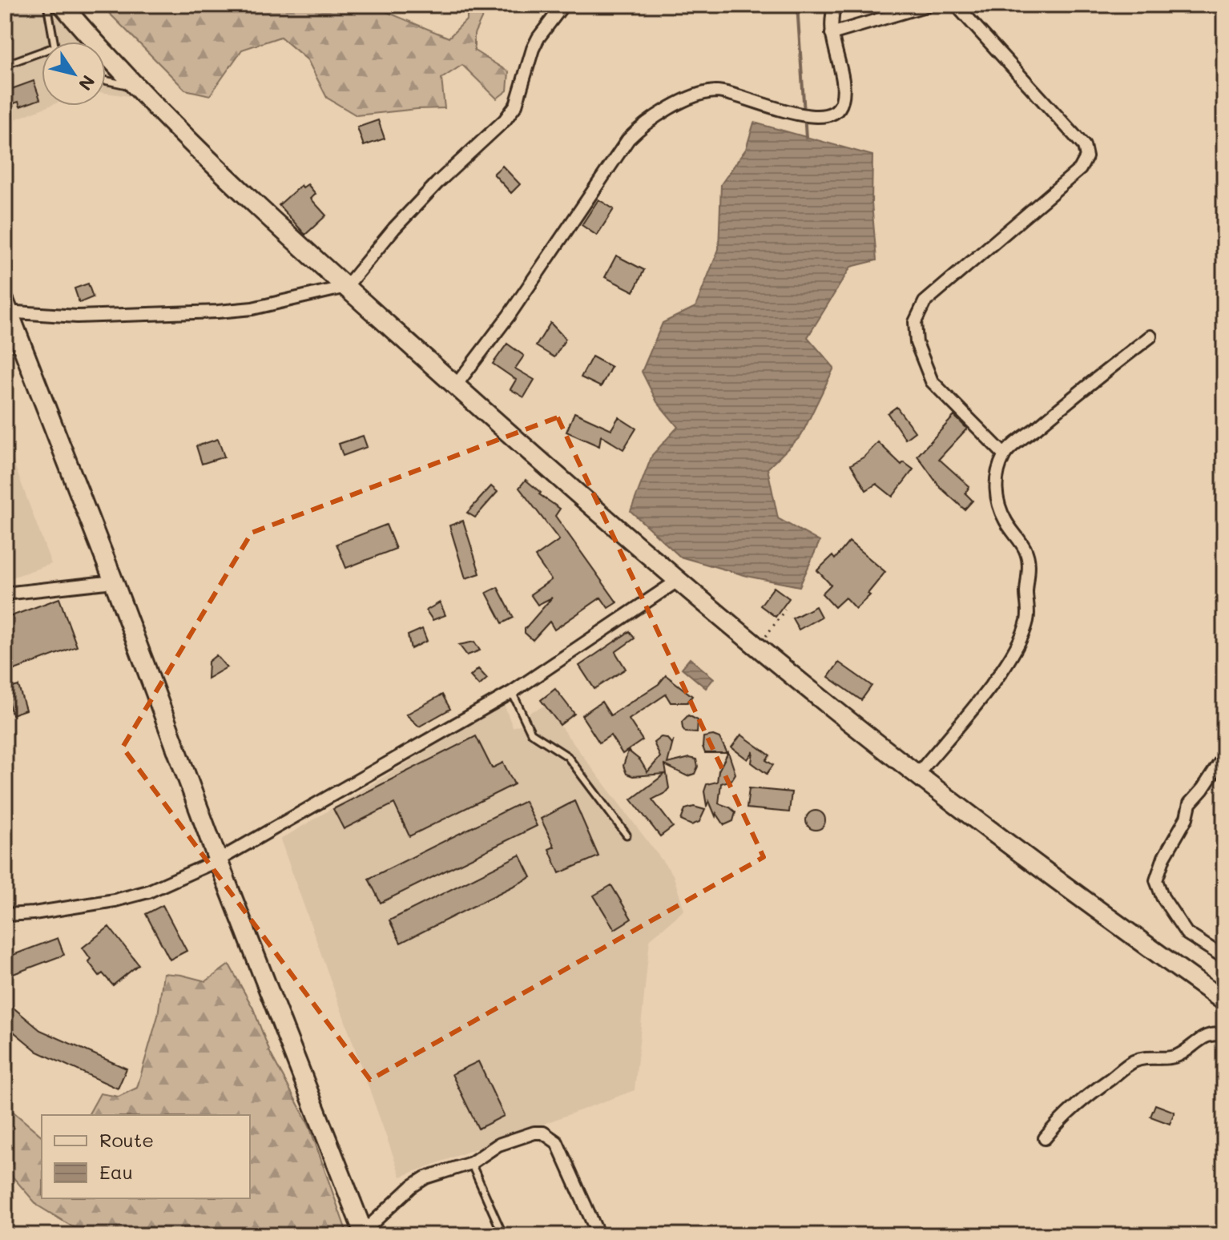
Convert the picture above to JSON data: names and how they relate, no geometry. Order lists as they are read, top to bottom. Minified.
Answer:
{"legend":["Route","Eau"],"north":"bottom right"}
